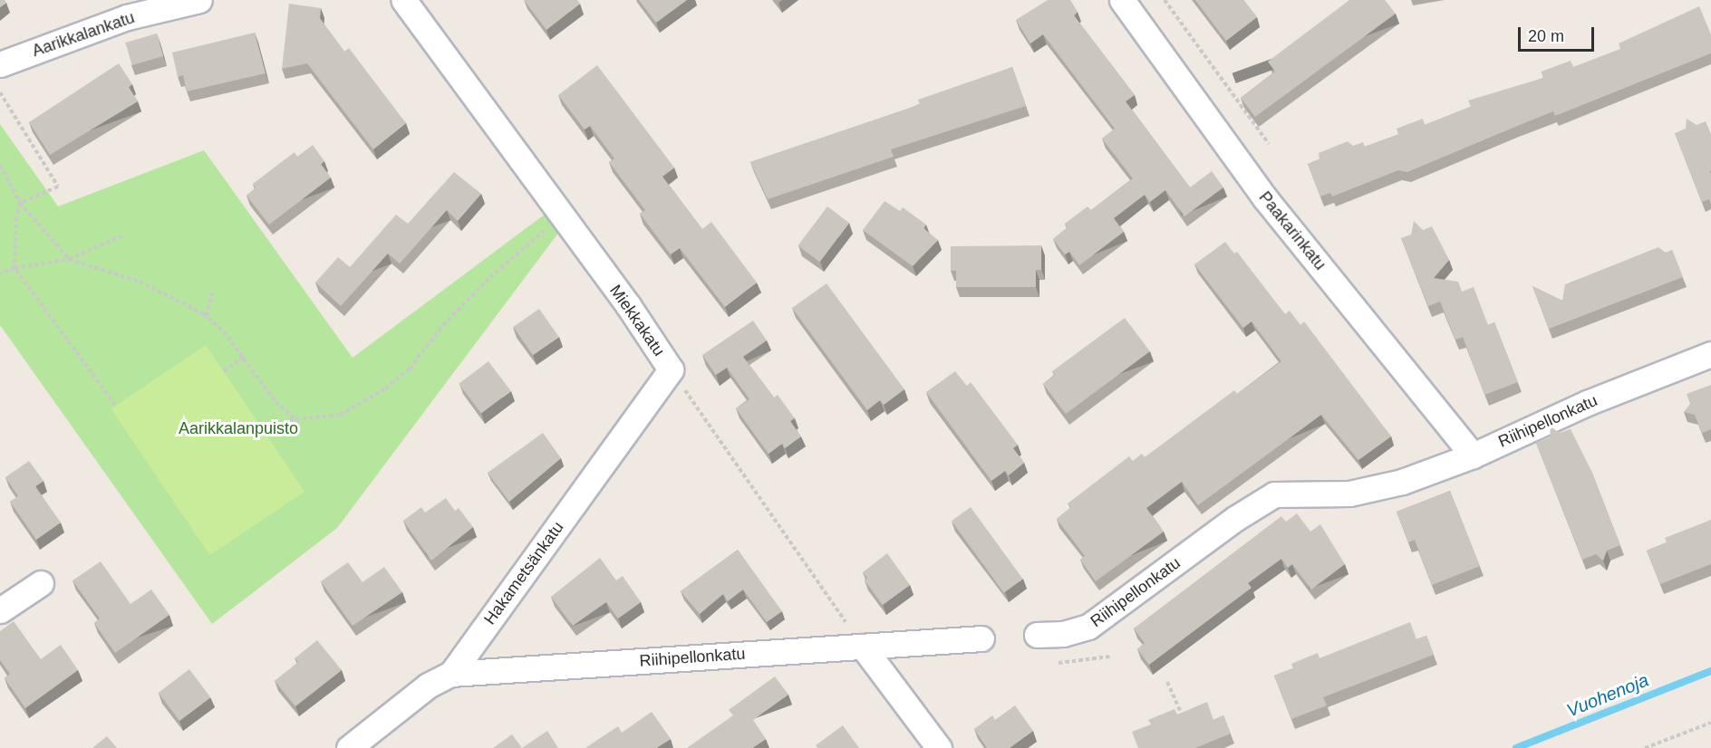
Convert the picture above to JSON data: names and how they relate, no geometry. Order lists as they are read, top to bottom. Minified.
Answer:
{"streets":{"street":["Aarikkalankatu","Paakarinkatu","Miekkakatu","Riihipellonkatu","Hakametsänkatu"]},"crossings":[["Paakarinkatu","Riihipellonkatu"],["Miekkakatu","Riihipellonkatu"],["Miekkakatu","Hakametsänkatu"],["Riihipellonkatu","Hakametsänkatu"]],"water":["Vuohenoja"],"parks":["Aarikkalanpuisto"],"scale_bar":"20 m"}
